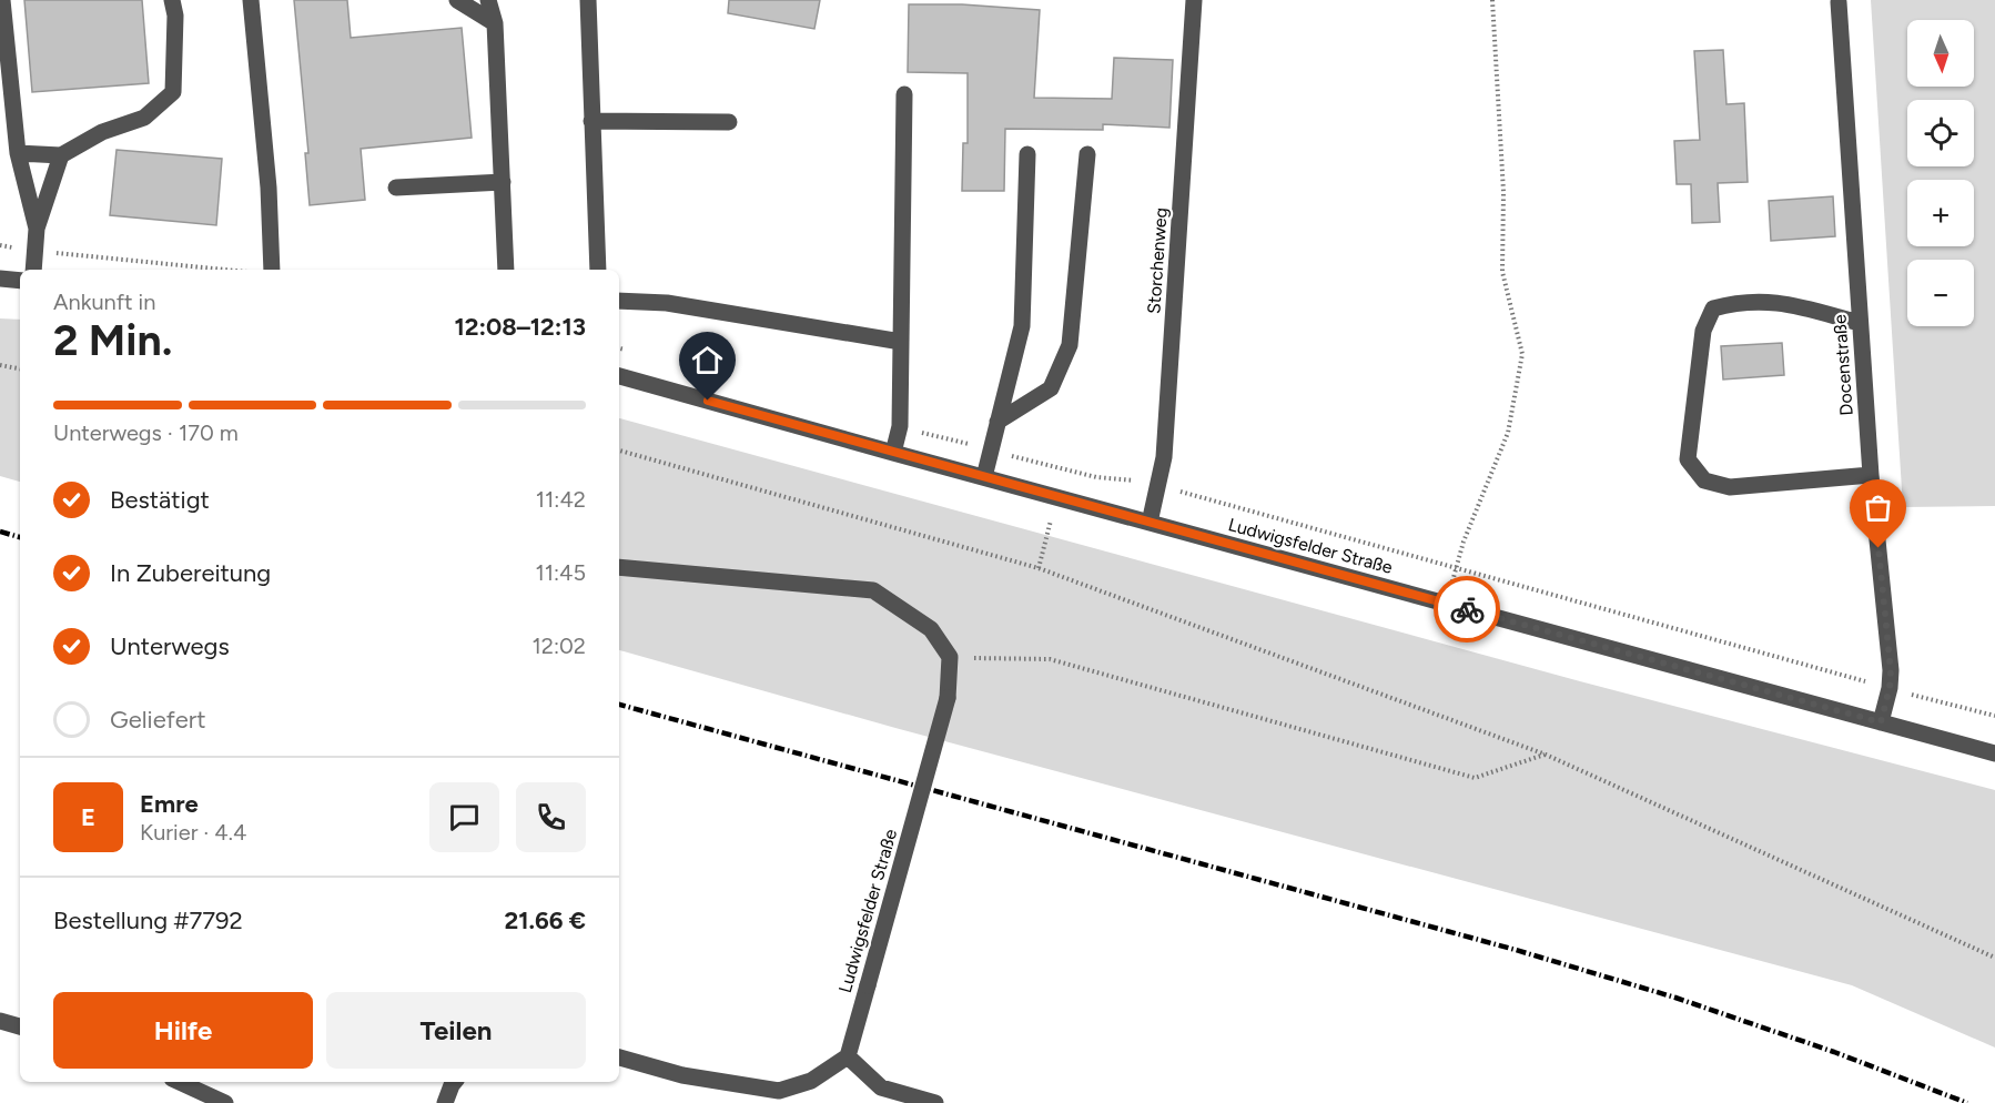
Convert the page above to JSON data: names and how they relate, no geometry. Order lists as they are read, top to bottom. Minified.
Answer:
{"streets":{"street":["Storchenweg","Docenstraße","Ludwigsfelder Straße"]},"crossings":[["Storchenweg","Ludwigsfelder Straße"],["Docenstraße","Ludwigsfelder Straße"]],"north":"bottom","page":{"map_buttons":["+","−"],"heading":["2 Min.","Ankunft in","12:08–12:13"],"panel":["Emre","Kurier · 4.4","Bestellung #7792","21.66 €"],"bar":"Unterwegs · 170 m","list":[["Bestätigt","11:42"],["In Zubereitung","11:45"],["Unterwegs","12:02"],"Geliefert"],"round":"E","buttons":["Hilfe","Teilen"]}}
